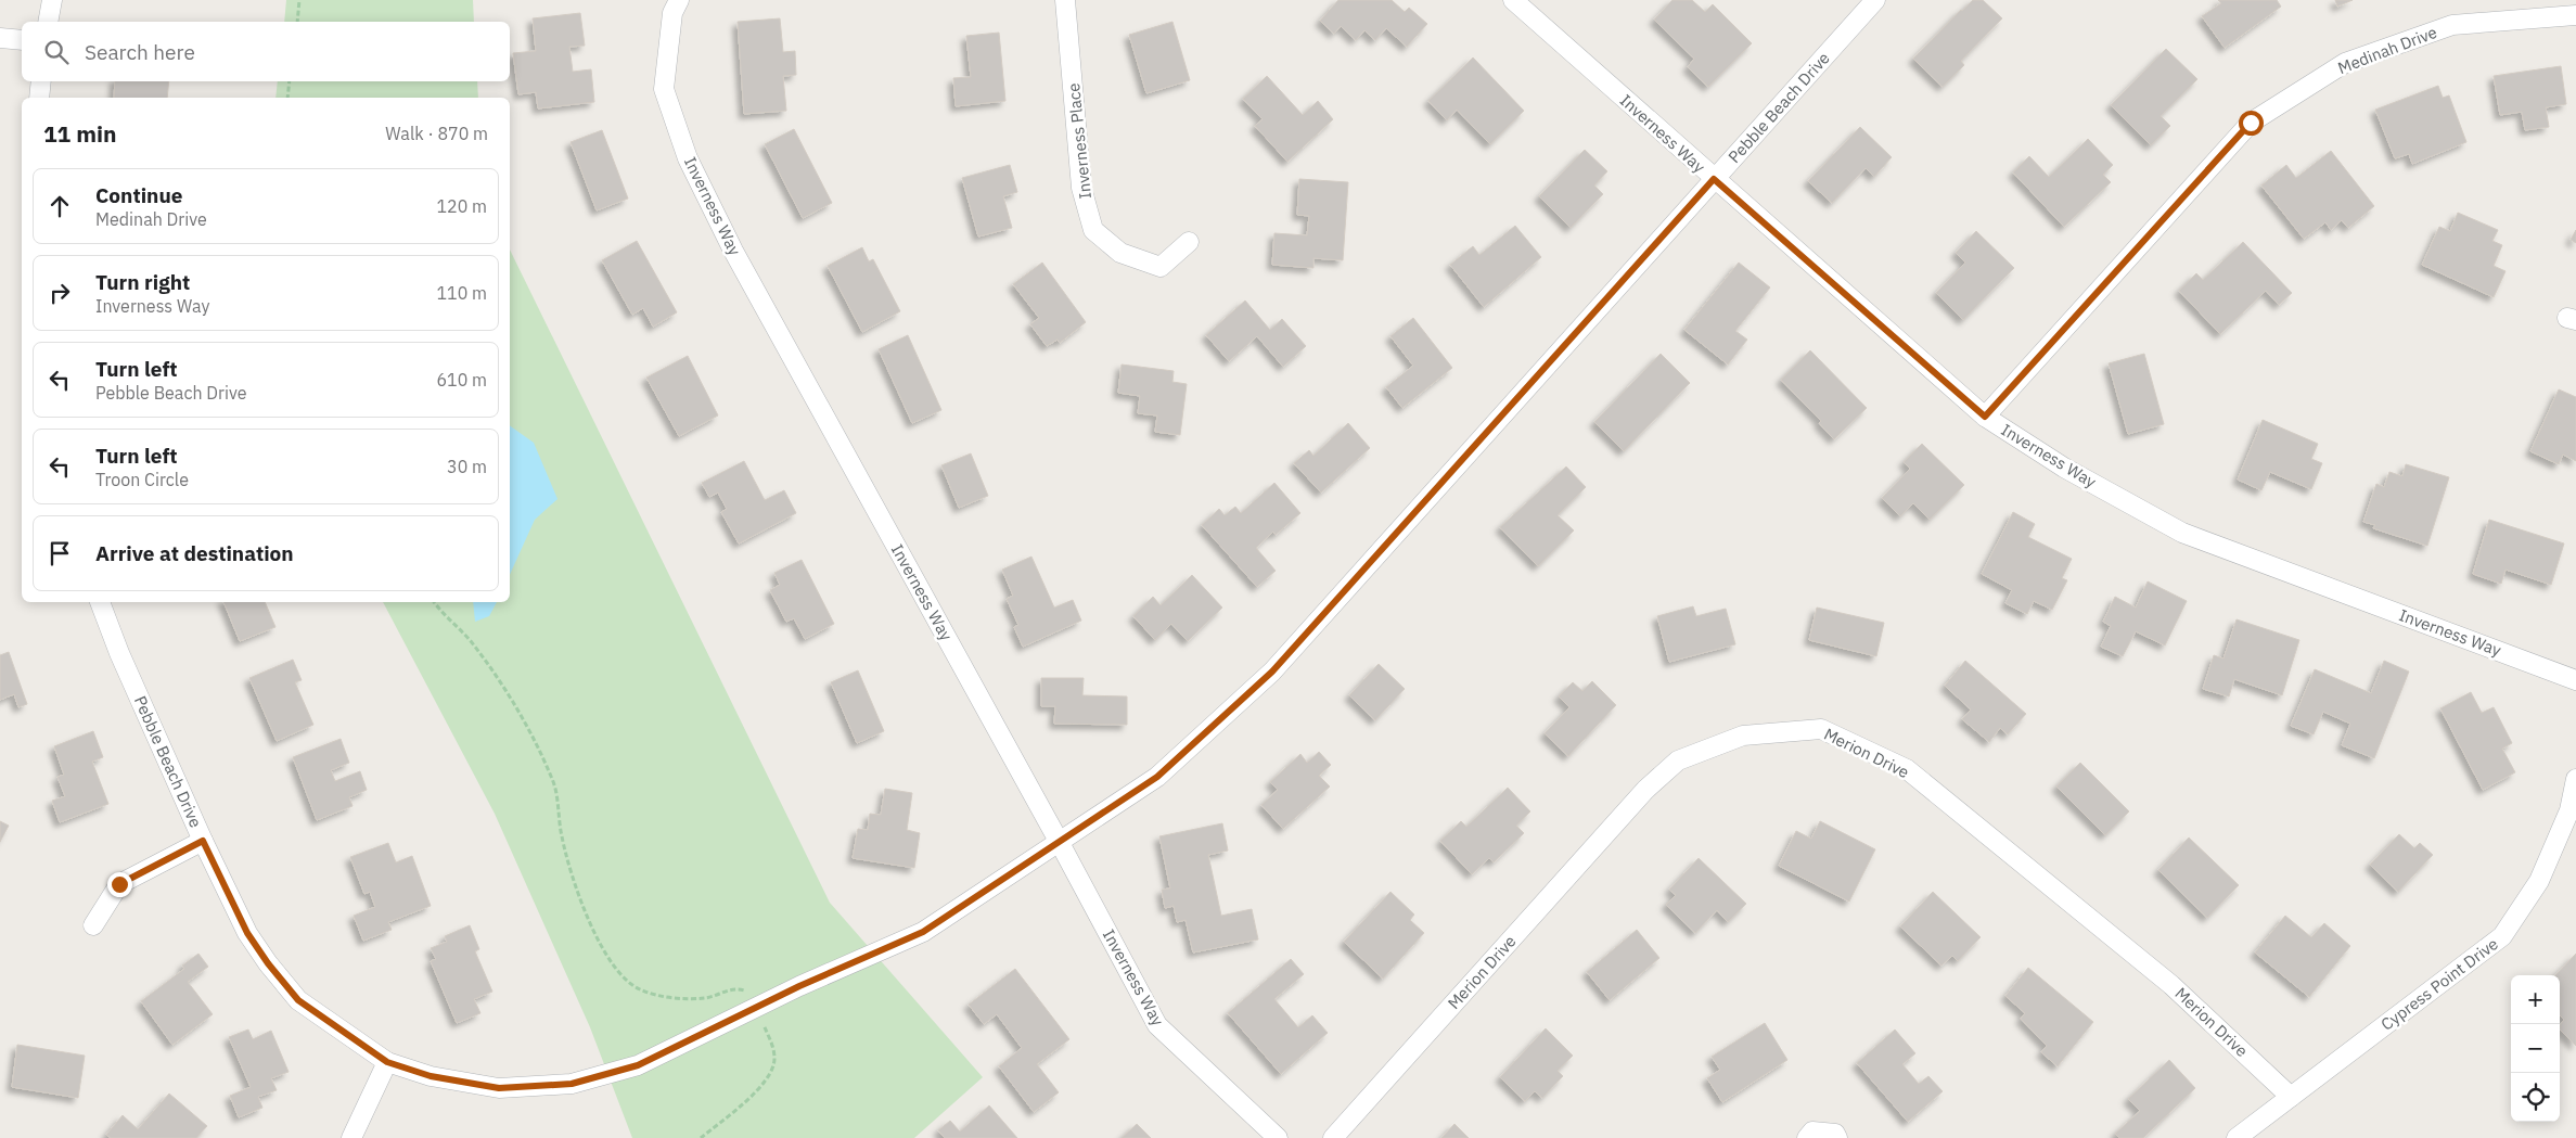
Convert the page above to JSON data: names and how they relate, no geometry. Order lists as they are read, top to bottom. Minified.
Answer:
{"streets":{"street":["Medinah Drive","Pebble Beach Drive","Inverness Way","Inverness Place","Merion Drive","Cypress Point Drive"]},"crossings":[["Medinah Drive","Inverness Way"],["Pebble Beach Drive","Inverness Way"],["Merion Drive","Cypress Point Drive"]],"page":{"search":"Search here","heading":["11 min","Walk · 870 m"],"list":[["Continue","Medinah Drive","120 m"],["Turn right","Inverness Way","110 m"],["Turn left","Pebble Beach Drive","610 m"],["Turn left","Troon Circle","30 m"],"Arrive at destination"],"map_buttons":["+","−"]}}
